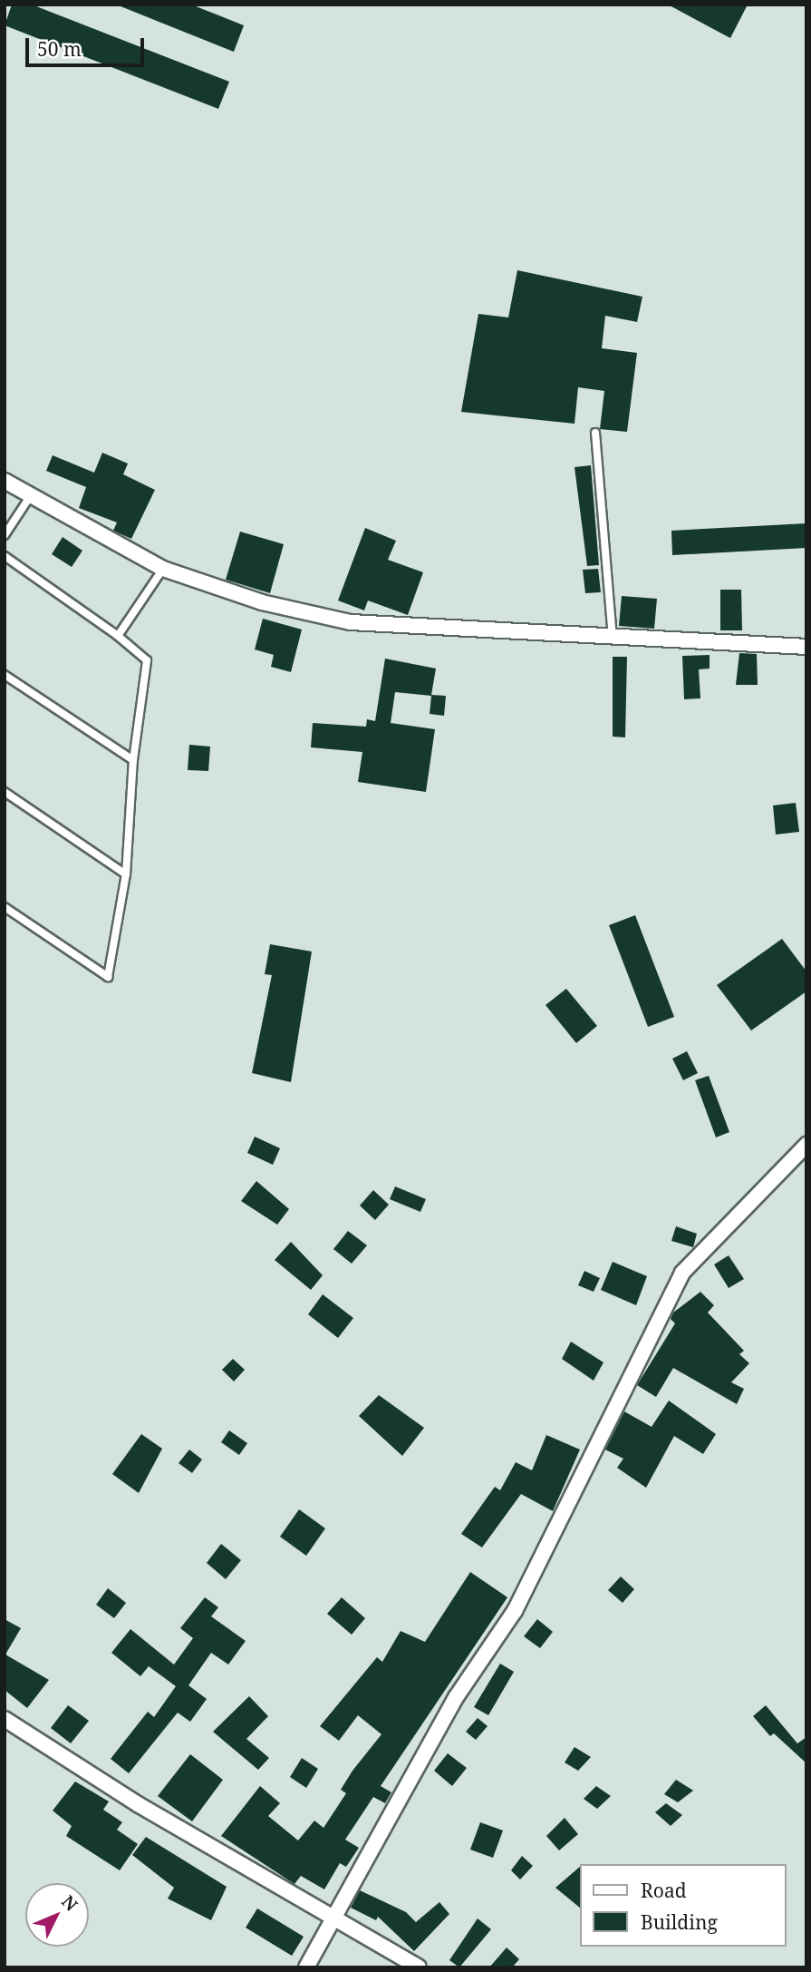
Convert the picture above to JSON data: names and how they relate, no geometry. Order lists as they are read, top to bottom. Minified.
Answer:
{"legend":["Road","Building"],"scale_bar":"50 m","north":"top right"}
